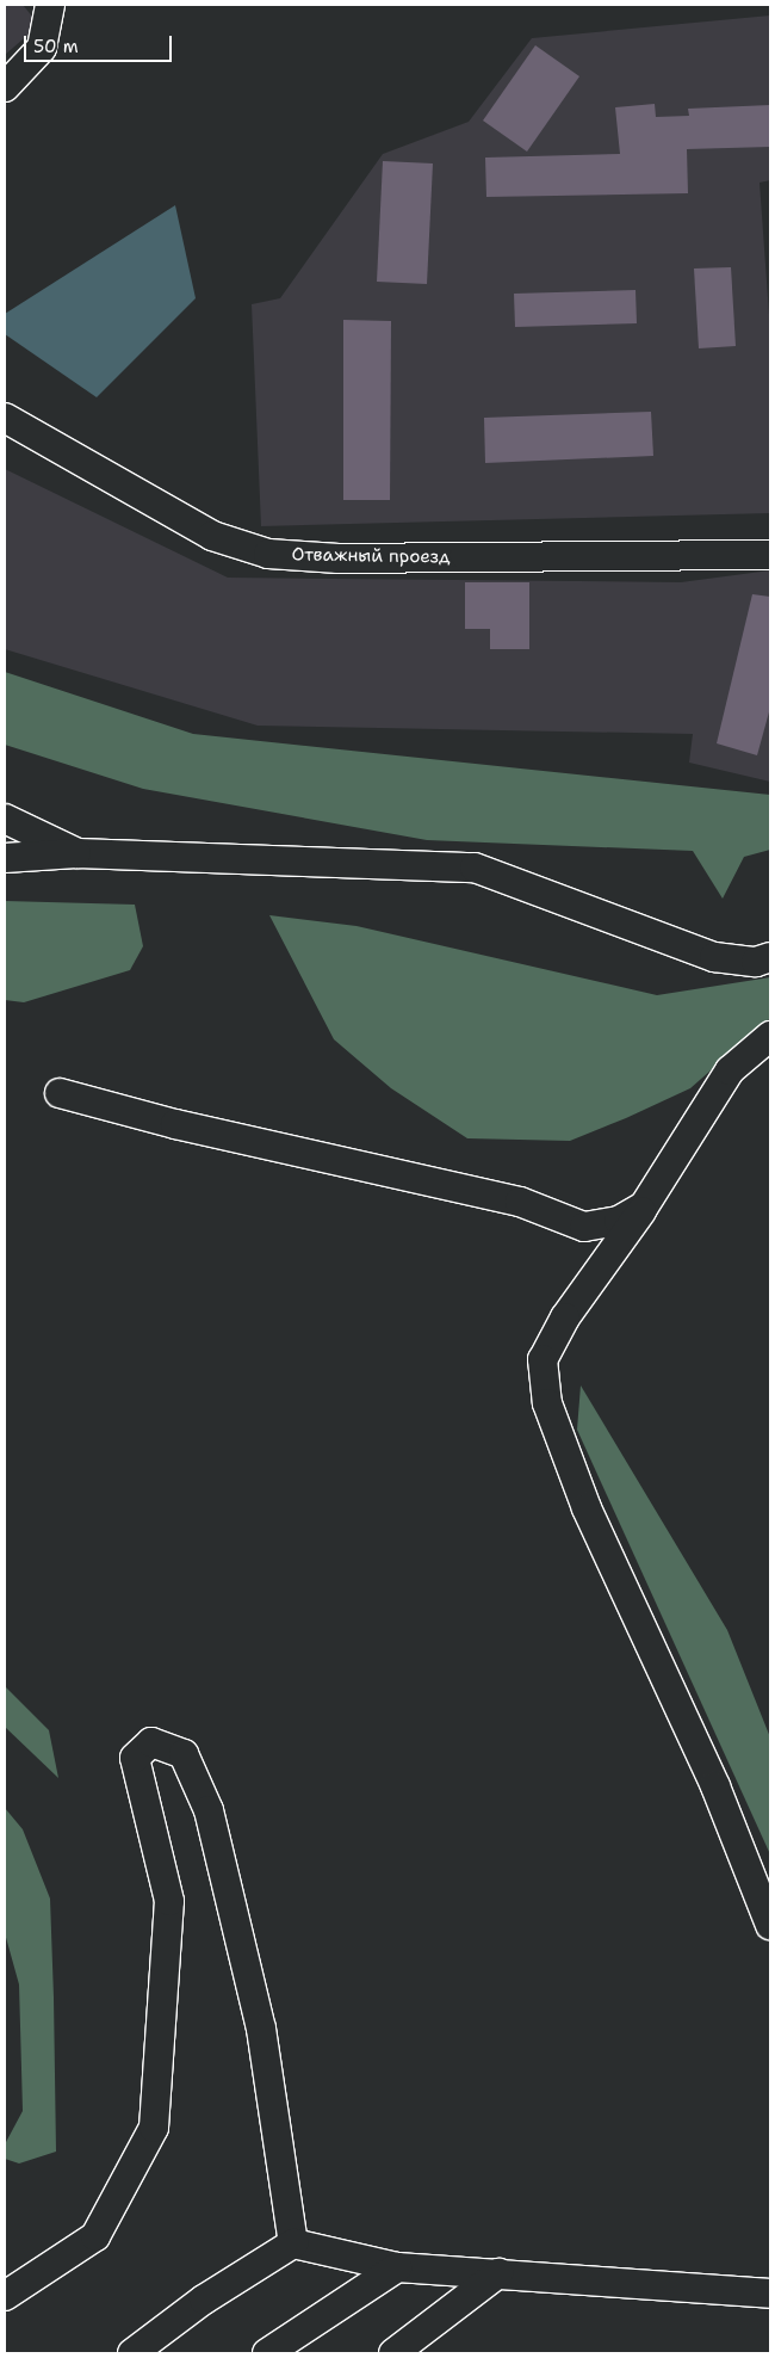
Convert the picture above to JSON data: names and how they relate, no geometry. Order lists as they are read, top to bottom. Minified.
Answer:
{"streets":{"street":["Отважный проезд"]},"scale_bar":"50 m"}
